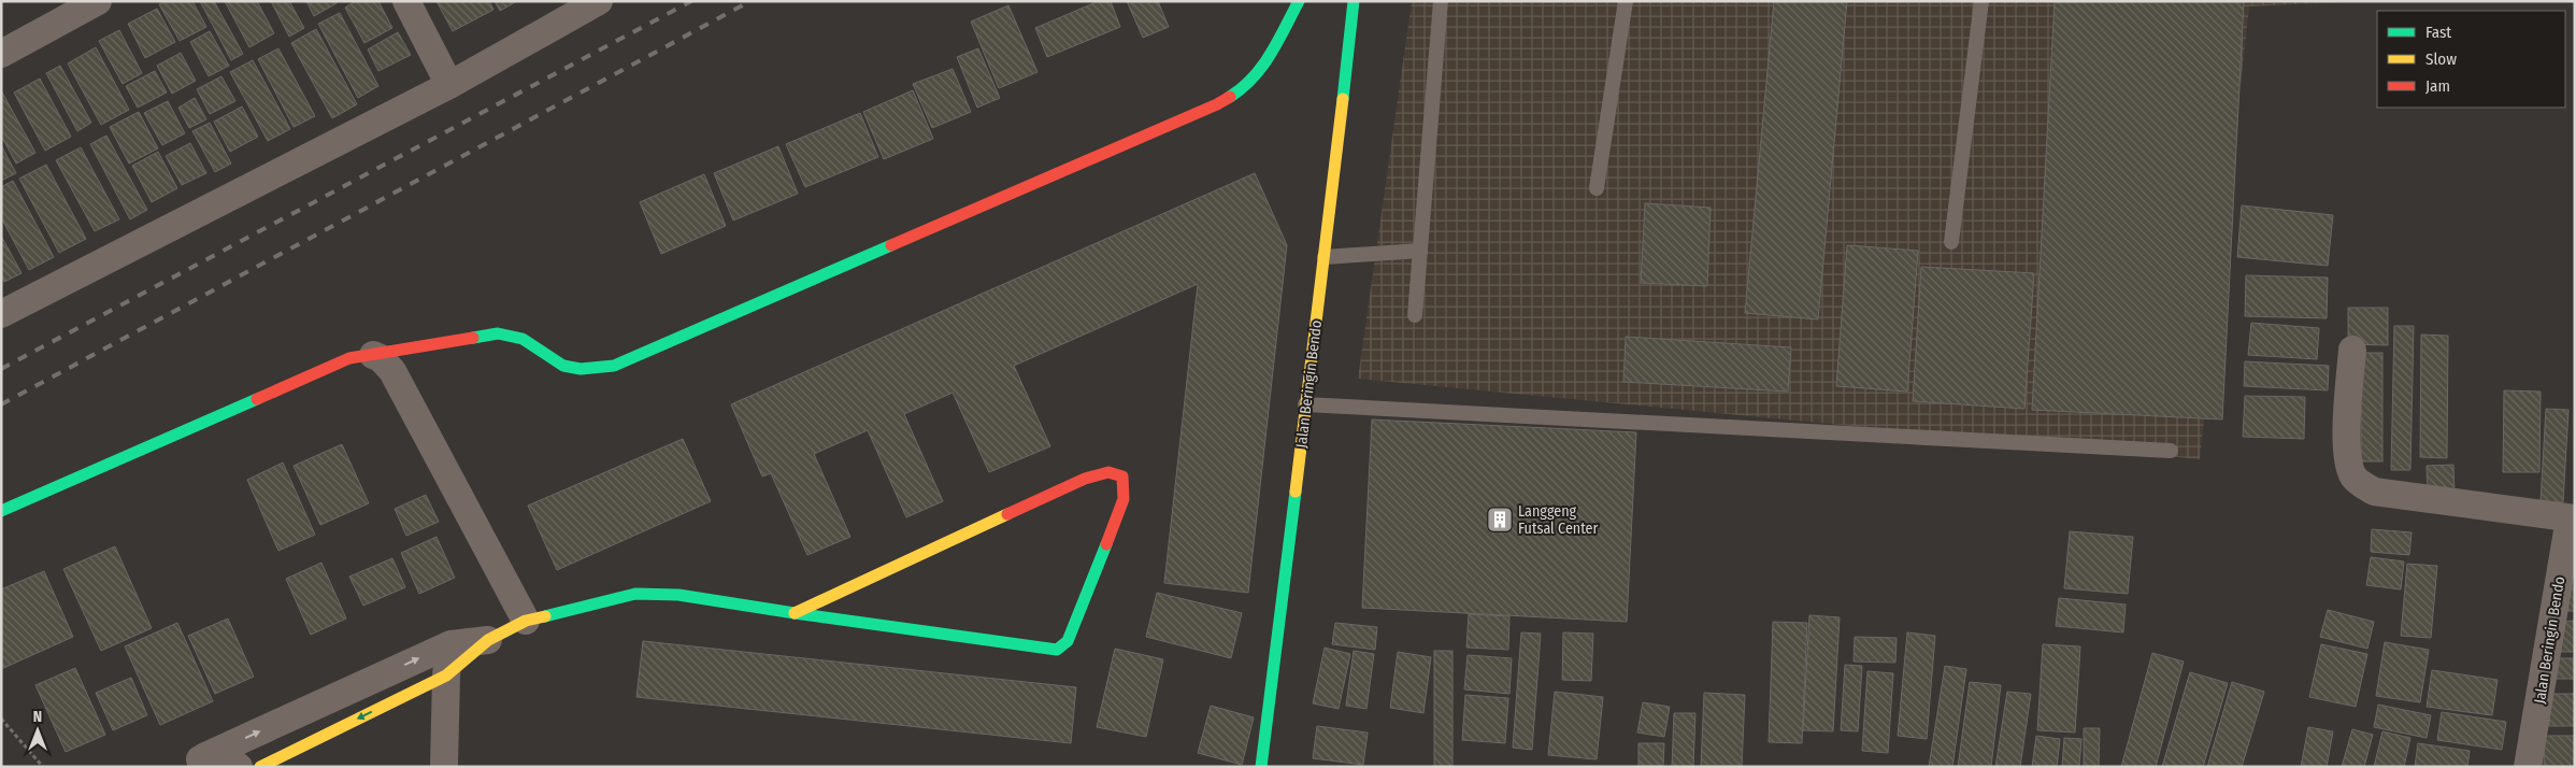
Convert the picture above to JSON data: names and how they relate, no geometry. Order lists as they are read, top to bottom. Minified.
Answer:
{"streets":{"street":["Jalan Beringin Bendo"]},"places":{"building":["Langgeng Futsal Center"]},"legend":["Fast","Slow","Jam"],"north":"top"}
